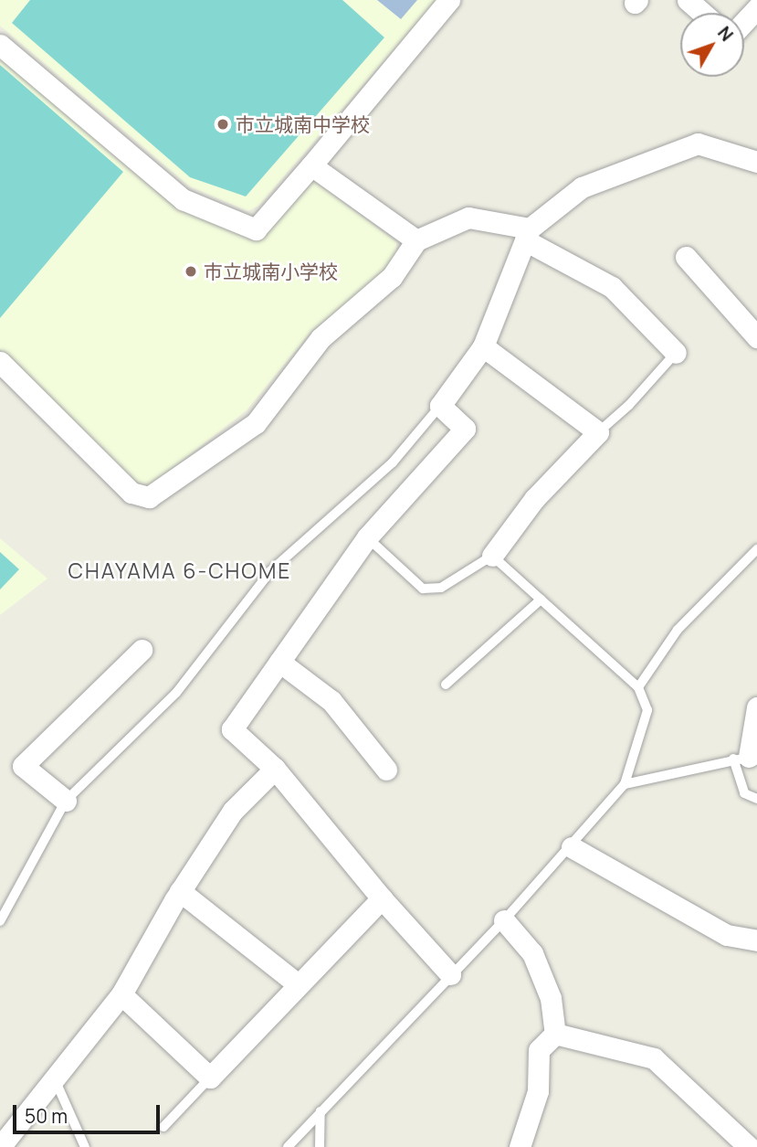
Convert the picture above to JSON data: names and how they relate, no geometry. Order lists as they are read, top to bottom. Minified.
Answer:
{"districts":["CHAYAMA 6-CHOME"],"places":["市立城南中学校","市立城南小学校"],"scale_bar":"50 m","north":"top right"}
